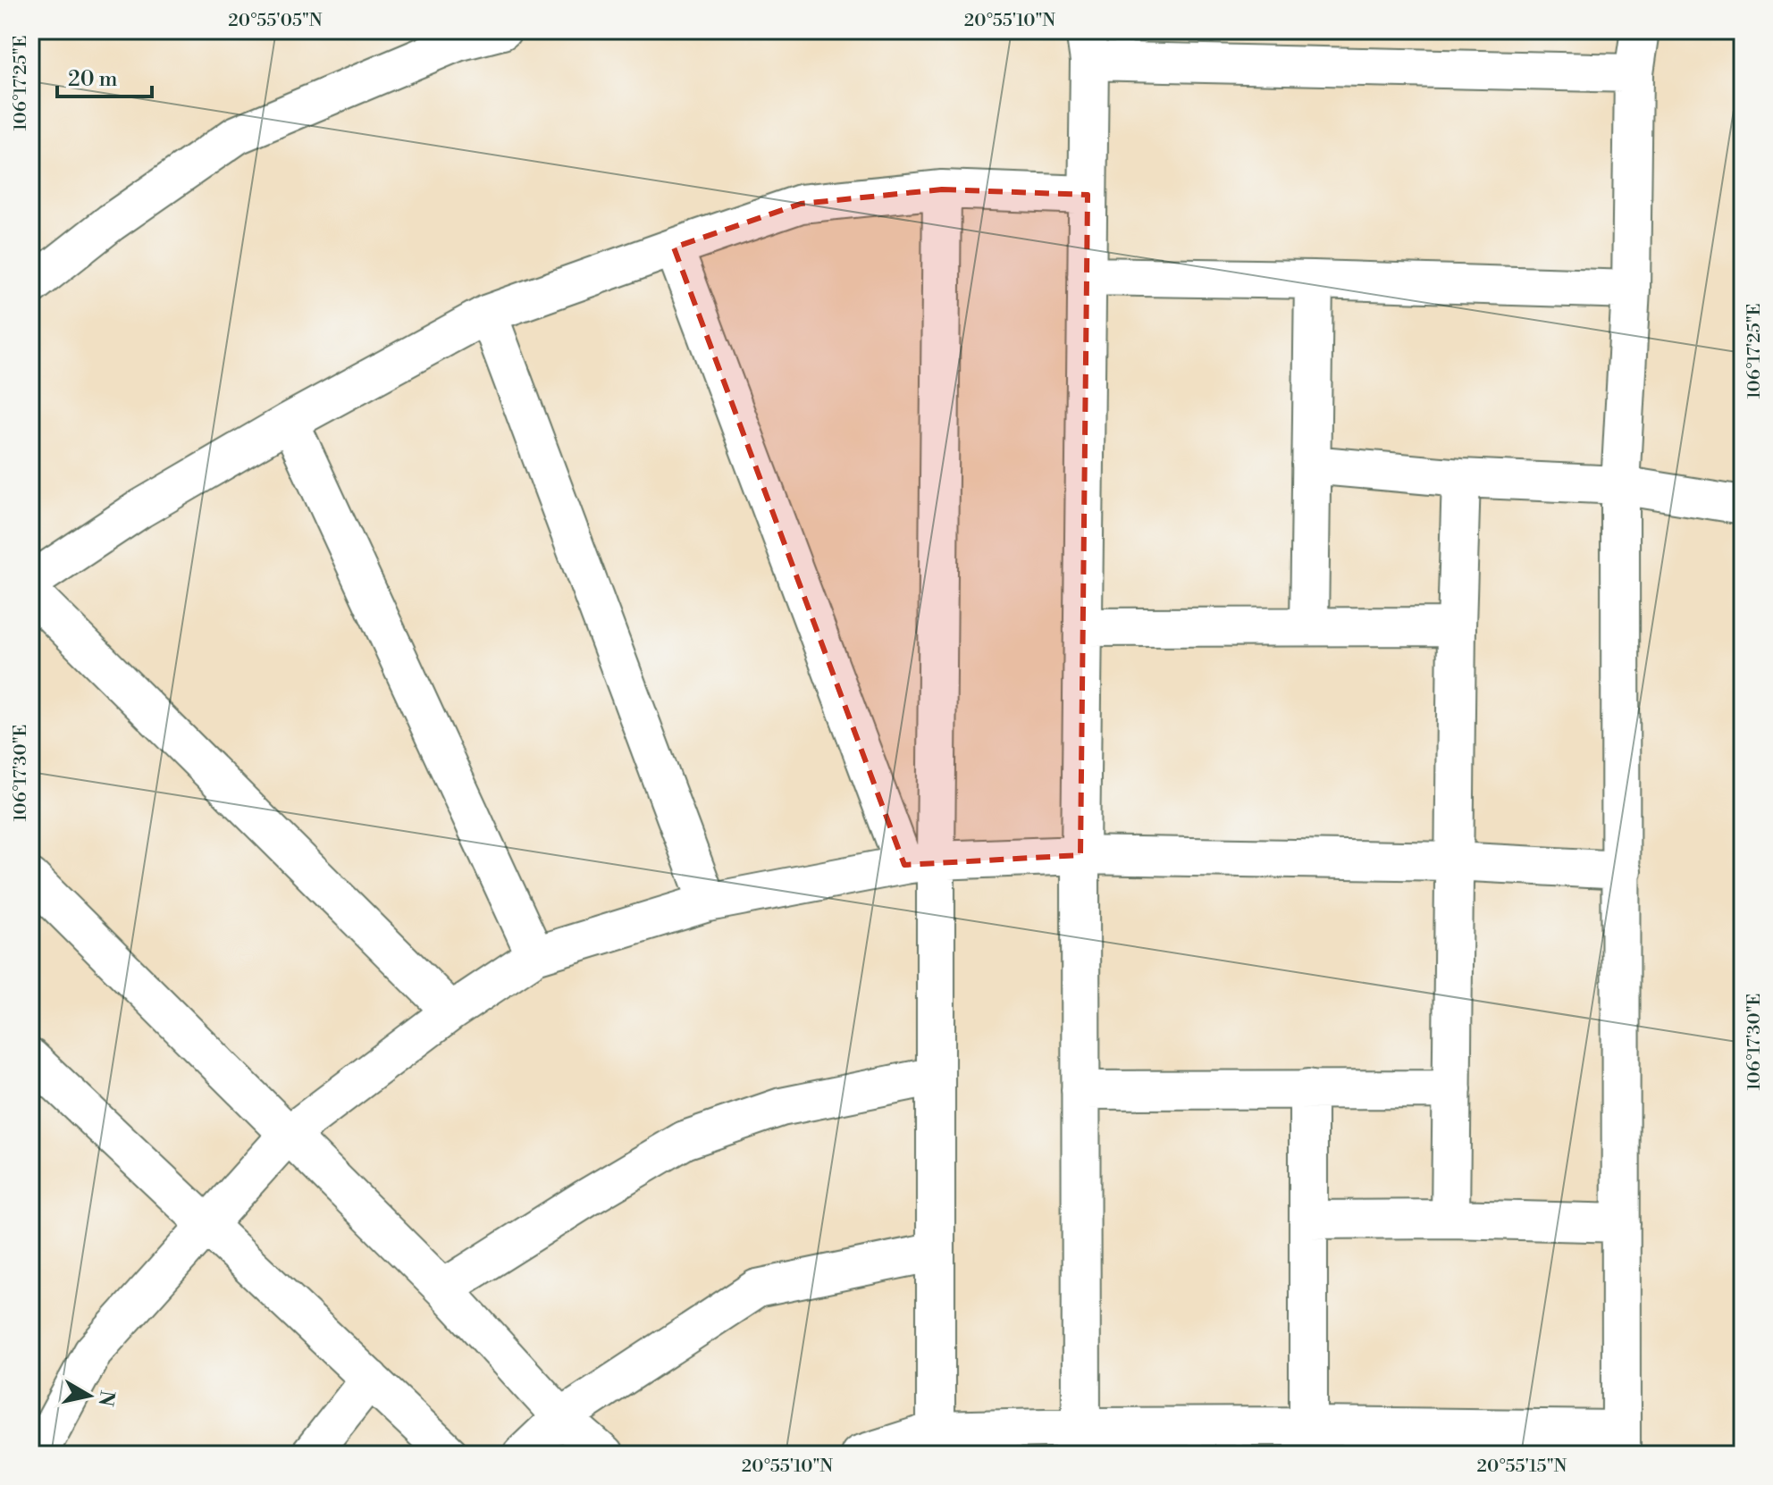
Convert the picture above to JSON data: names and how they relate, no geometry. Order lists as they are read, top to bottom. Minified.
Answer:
{"scale_bar":"20 m","north":"right","coordinates":["20°55'05\"N","20°55'10\"N","106°17'25\"E","106°17'30\"E","20°55'15\"N"]}
